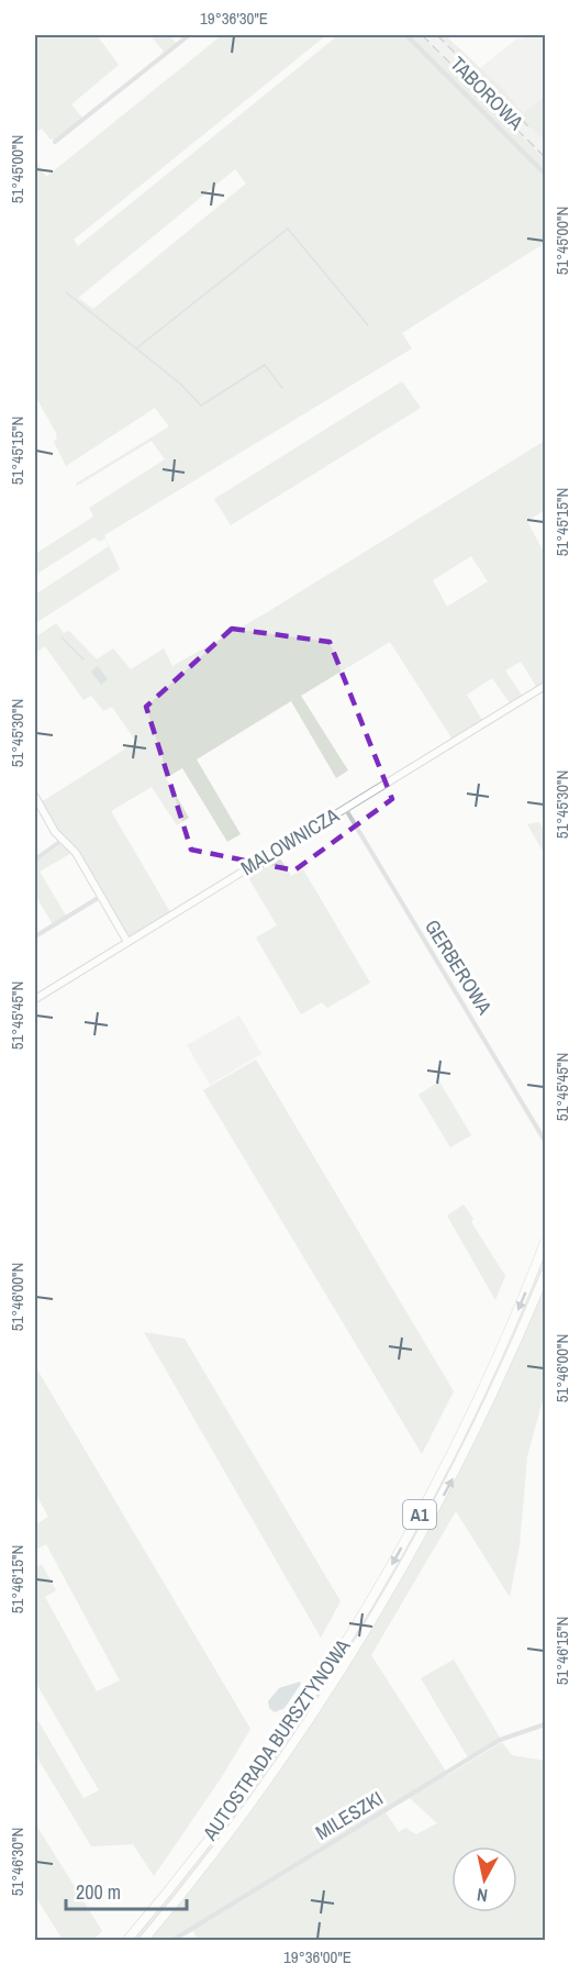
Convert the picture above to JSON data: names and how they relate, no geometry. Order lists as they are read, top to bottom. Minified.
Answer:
{"streets":{"highway":["A1","AUTOSTRADA BURSZTYNOWA"],"street":["TABOROWA","MALOWNICZA","GERBEROWA","MILESZKI"]},"crossings":[["MALOWNICZA","GERBEROWA"]],"scale_bar":"200 m","north":"bottom","coordinates":["19°36'30\"E","51°45'00\"N","51°45'15\"N","51°45'30\"N","51°45'45\"N","51°46'00\"N","51°46'15\"N","51°46'30\"N","19°36'00\"E"]}
